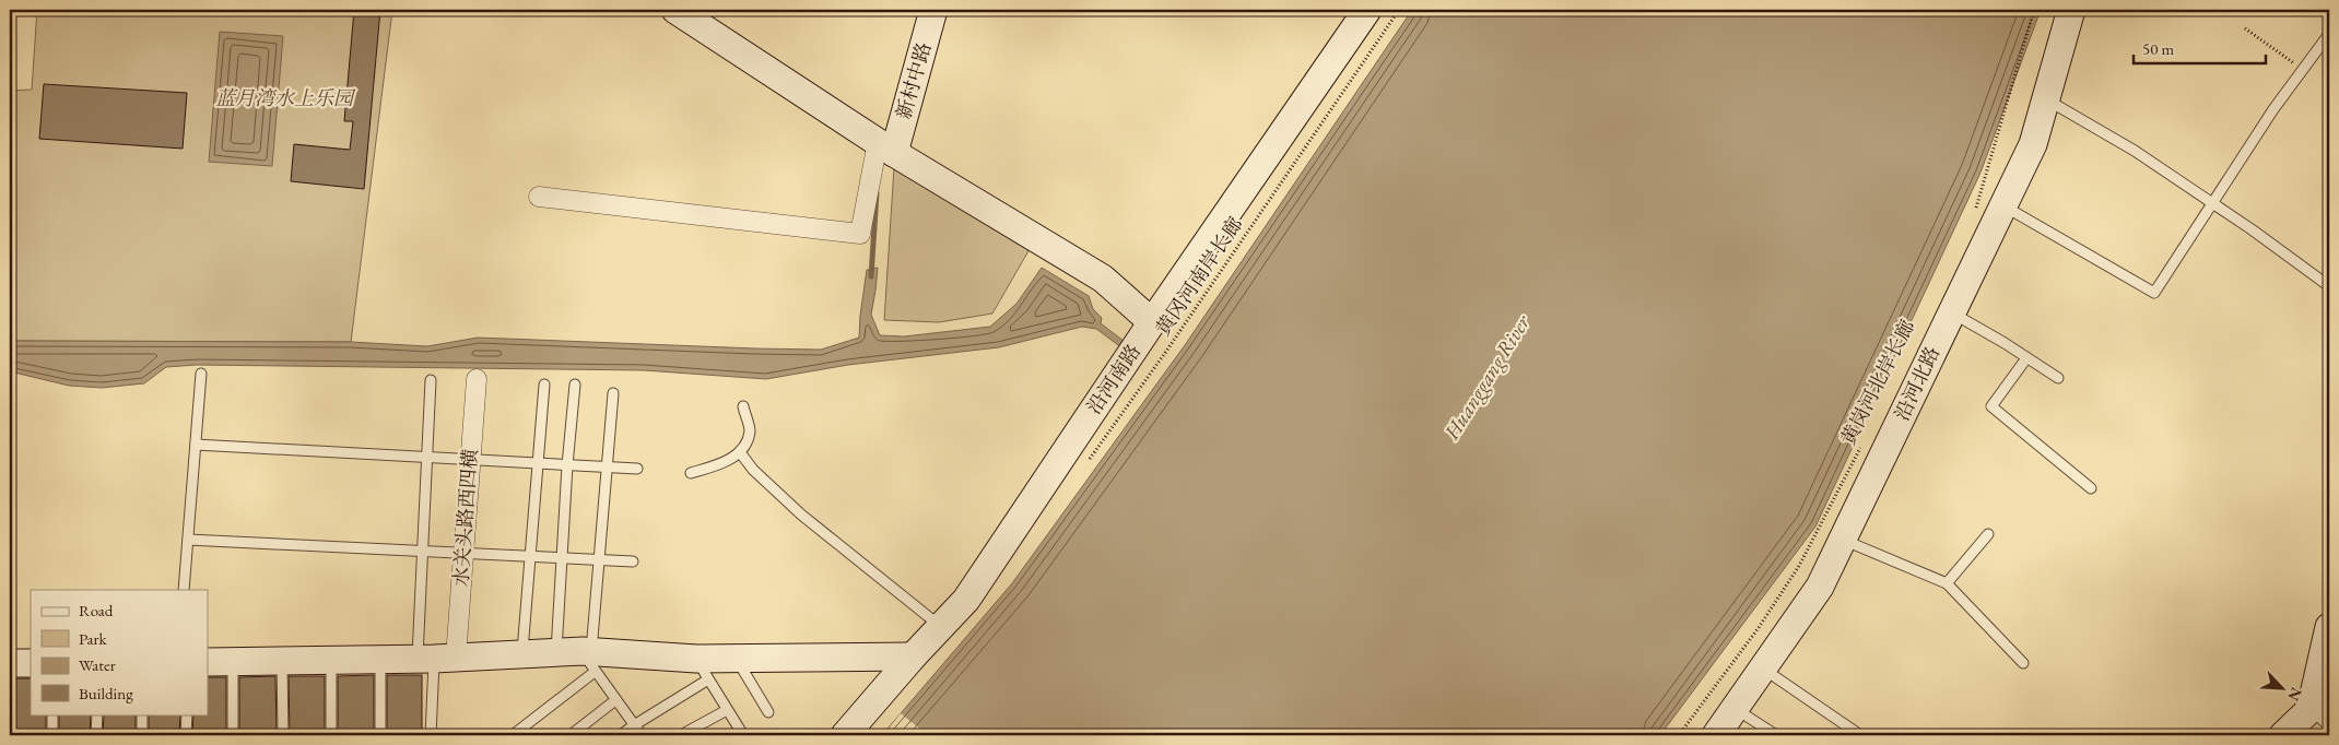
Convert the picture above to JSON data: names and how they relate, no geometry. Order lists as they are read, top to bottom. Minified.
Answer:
{"streets":{"street":["新村中路","沿河南路","沿河北路","水关头路西四横"],"path":["黄冈河南岸长廊","黄岗河北岸长廊"]},"water":["Huanggang River"],"parks":["蓝月湾水上乐园"],"legend":["Road","Park","Water","Building"],"scale_bar":"50 m","north":"bottom right"}
